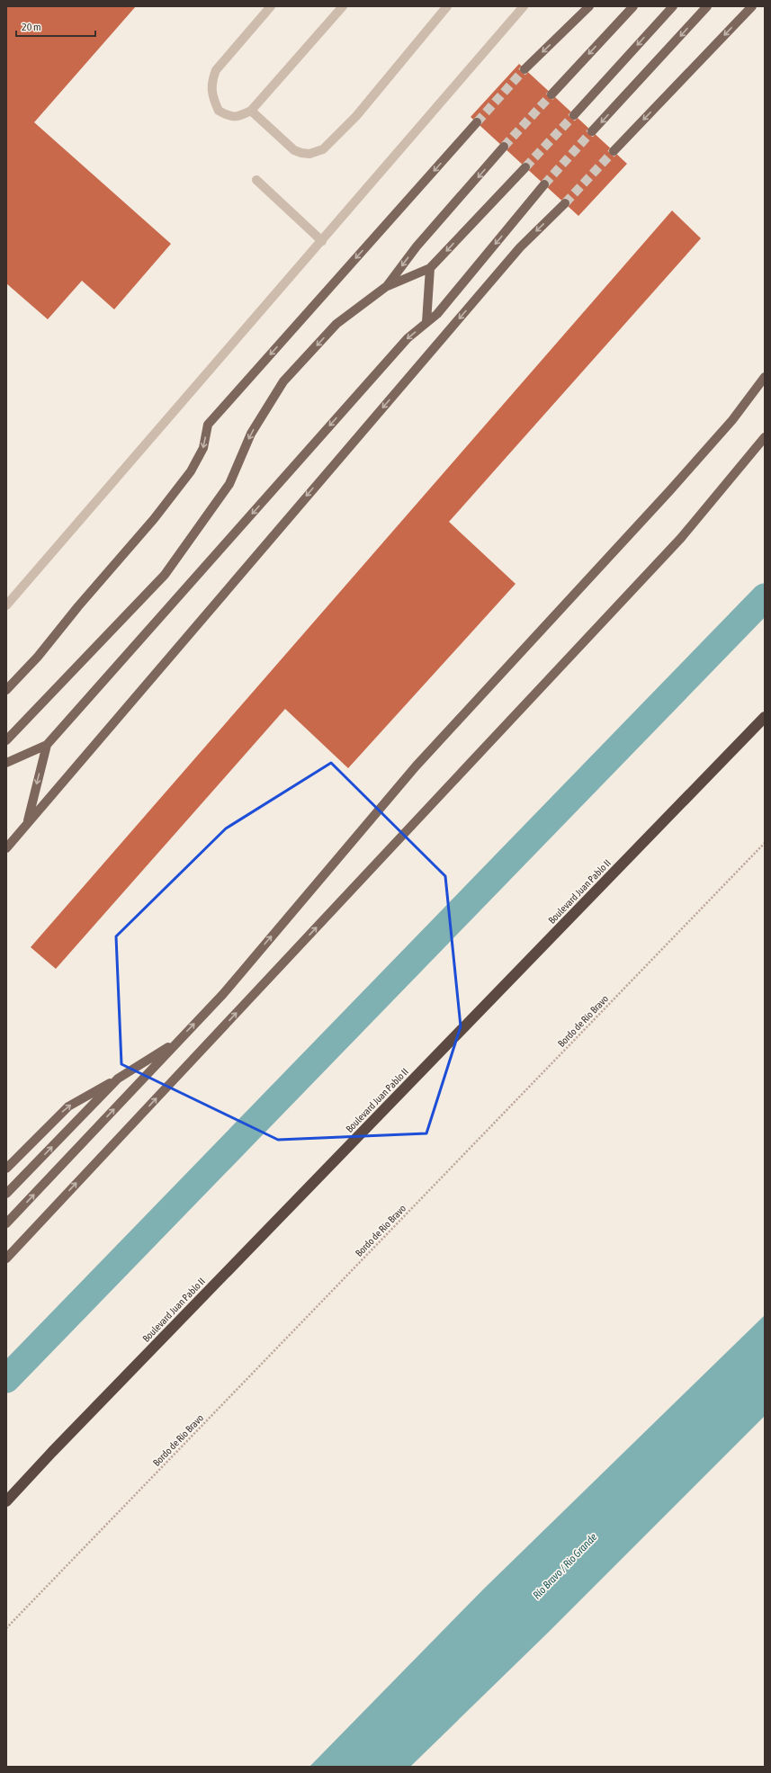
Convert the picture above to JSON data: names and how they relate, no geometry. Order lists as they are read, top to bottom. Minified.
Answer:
{"streets":{"highway":["Boulevard Juan Pablo II"],"path":["Bordo de Rio Bravo"]},"water":["Río Bravo / Rio Grande"],"scale_bar":"20 m"}
